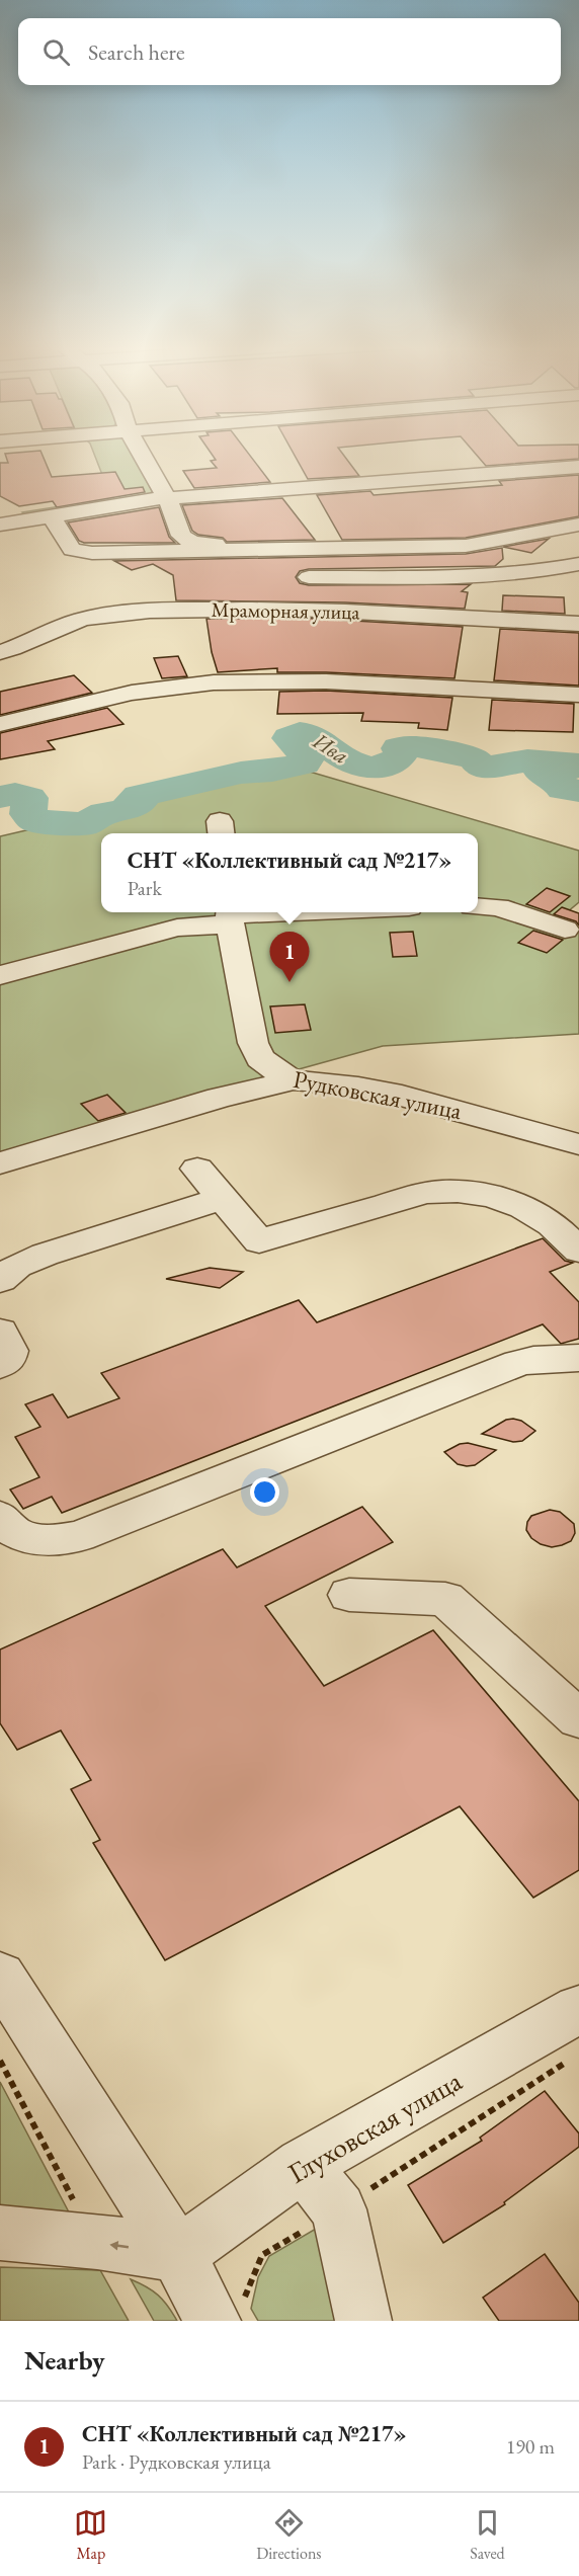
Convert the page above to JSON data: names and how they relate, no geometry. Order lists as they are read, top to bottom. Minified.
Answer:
{"streets":{"street":["Мраморная улица","Рудковская улица","Глуховская улица"]},"water":["Ива"],"page":{"search":"Search here","popup":["СНТ «Коллективный сад №217»","Park"],"pins":"1","heading":"Nearby","list":[{"mark":"1","name":"СНТ «Коллективный сад №217»","note":"Park · Рудковская улица","value":"190 m"}],"nav":["Map","Directions","Saved"]}}
